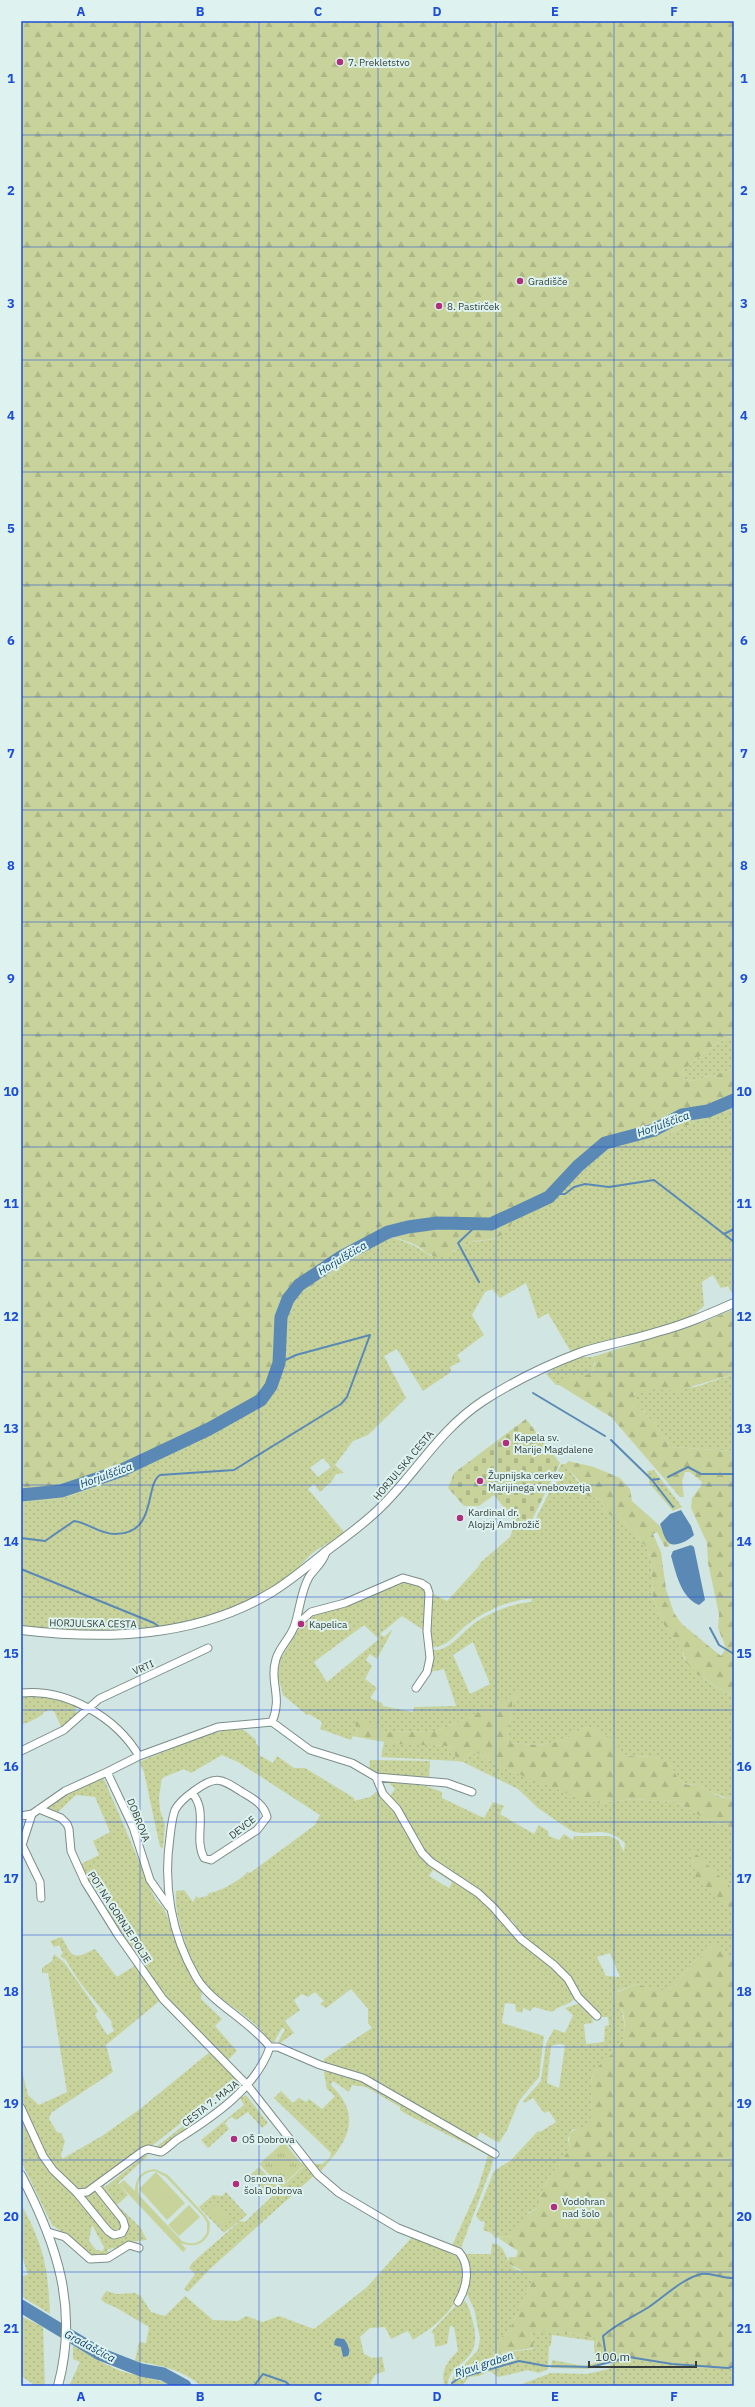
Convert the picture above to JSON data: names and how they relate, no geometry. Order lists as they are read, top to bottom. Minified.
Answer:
{"streets":{"street":["HORJULSKA CESTA","VRTI","DOBROVA","DEVCE","POT NA GORNJE POLJE","CESTA 7. MAJA"]},"crossings":[["DOBROVA","DEVCE"],["POT NA GORNJE POLJE","CESTA 7. MAJA"]],"water":["Horjulščica","Gradaščica","Rjavi graben"],"places":["7. Prekletstvo","Gradišče","8. Pastirček","Kapela sv. Marije Magdalene","Župnijska cerkev Marijinega vnebovzetja","Kardinal dr. Alojzij Ambrožič","Kapelica","OŠ Dobrova","Osnovna šola Dobrova","Vodohran nad šolo"],"scale_bar":"100 m","grid":{"columns":["A","B","C","D","E","F"],"rows":["1","2","3","4","5","6","7","8","9","10","11","12","13","14","15","16","17","18","19","20","21"]}}
